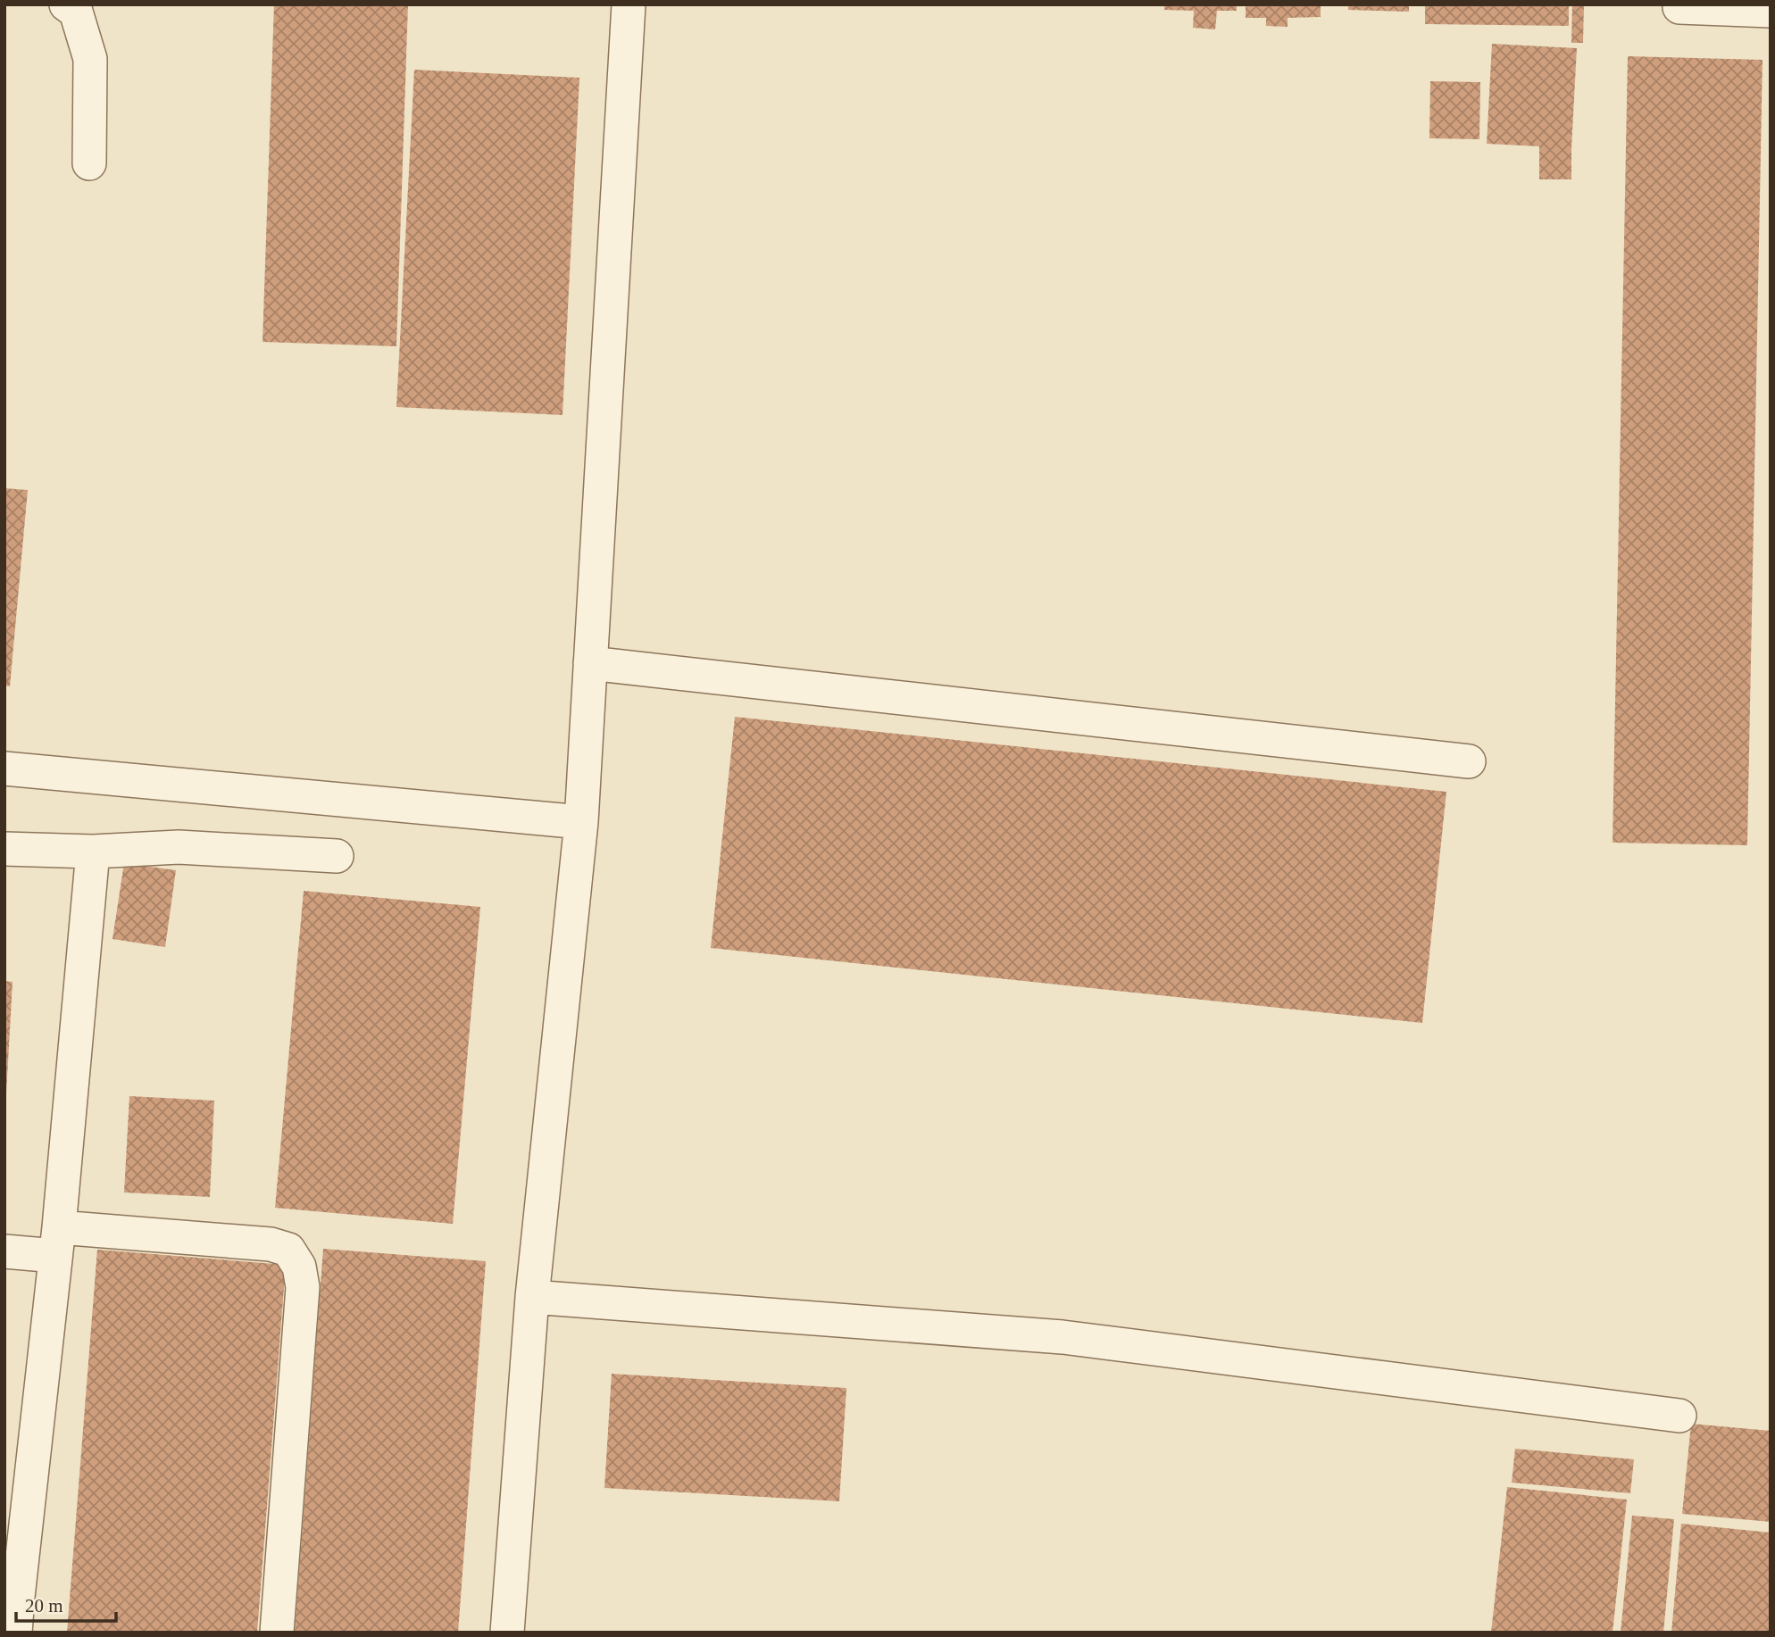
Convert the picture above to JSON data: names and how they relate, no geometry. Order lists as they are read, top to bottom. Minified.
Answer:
{"scale_bar":"20 m"}
